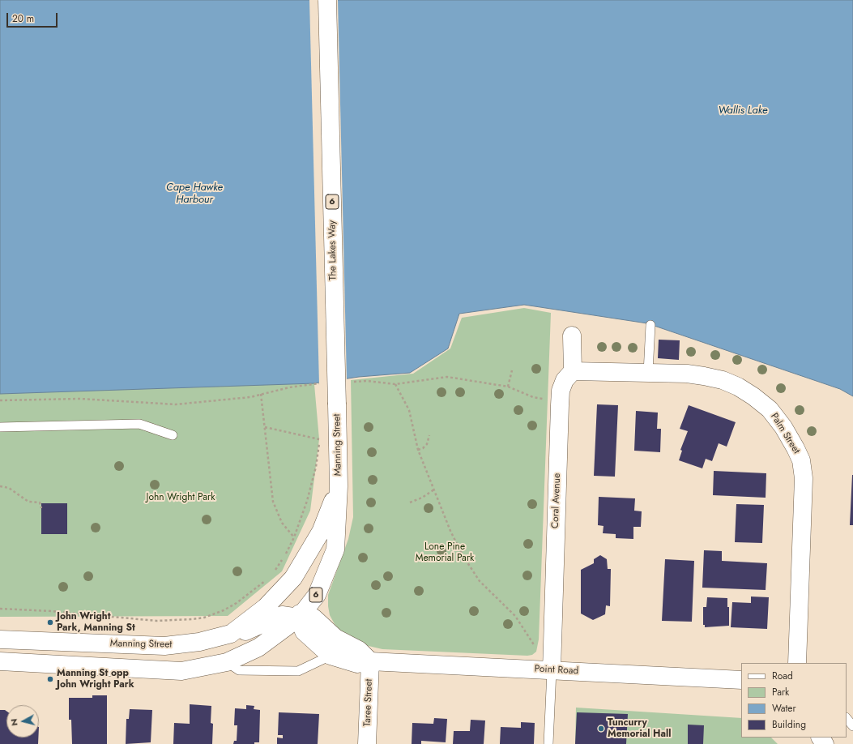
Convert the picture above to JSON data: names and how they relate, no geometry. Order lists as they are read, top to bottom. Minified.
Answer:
{"streets":{"main road":["6","The Lakes Way","Palm Street","Manning Street","Coral Avenue","Point Road","Taree Street"]},"crossings":[["The Lakes Way","Manning Street"],["Palm Street","Coral Avenue"],["Manning Street","Point Road"],["Coral Avenue","Point Road"],["Point Road","Taree Street"]],"water":["Wallis Lake","Cape Hawke Harbour"],"parks":["John Wright Park","Lone Pine Memorial Park"],"places":["John Wright Park, Manning St","Manning St opp John Wright Park","Tuncurry Memorial Hall"],"legend":["Road","Park","Water","Building"],"scale_bar":"20 m","north":"left"}
